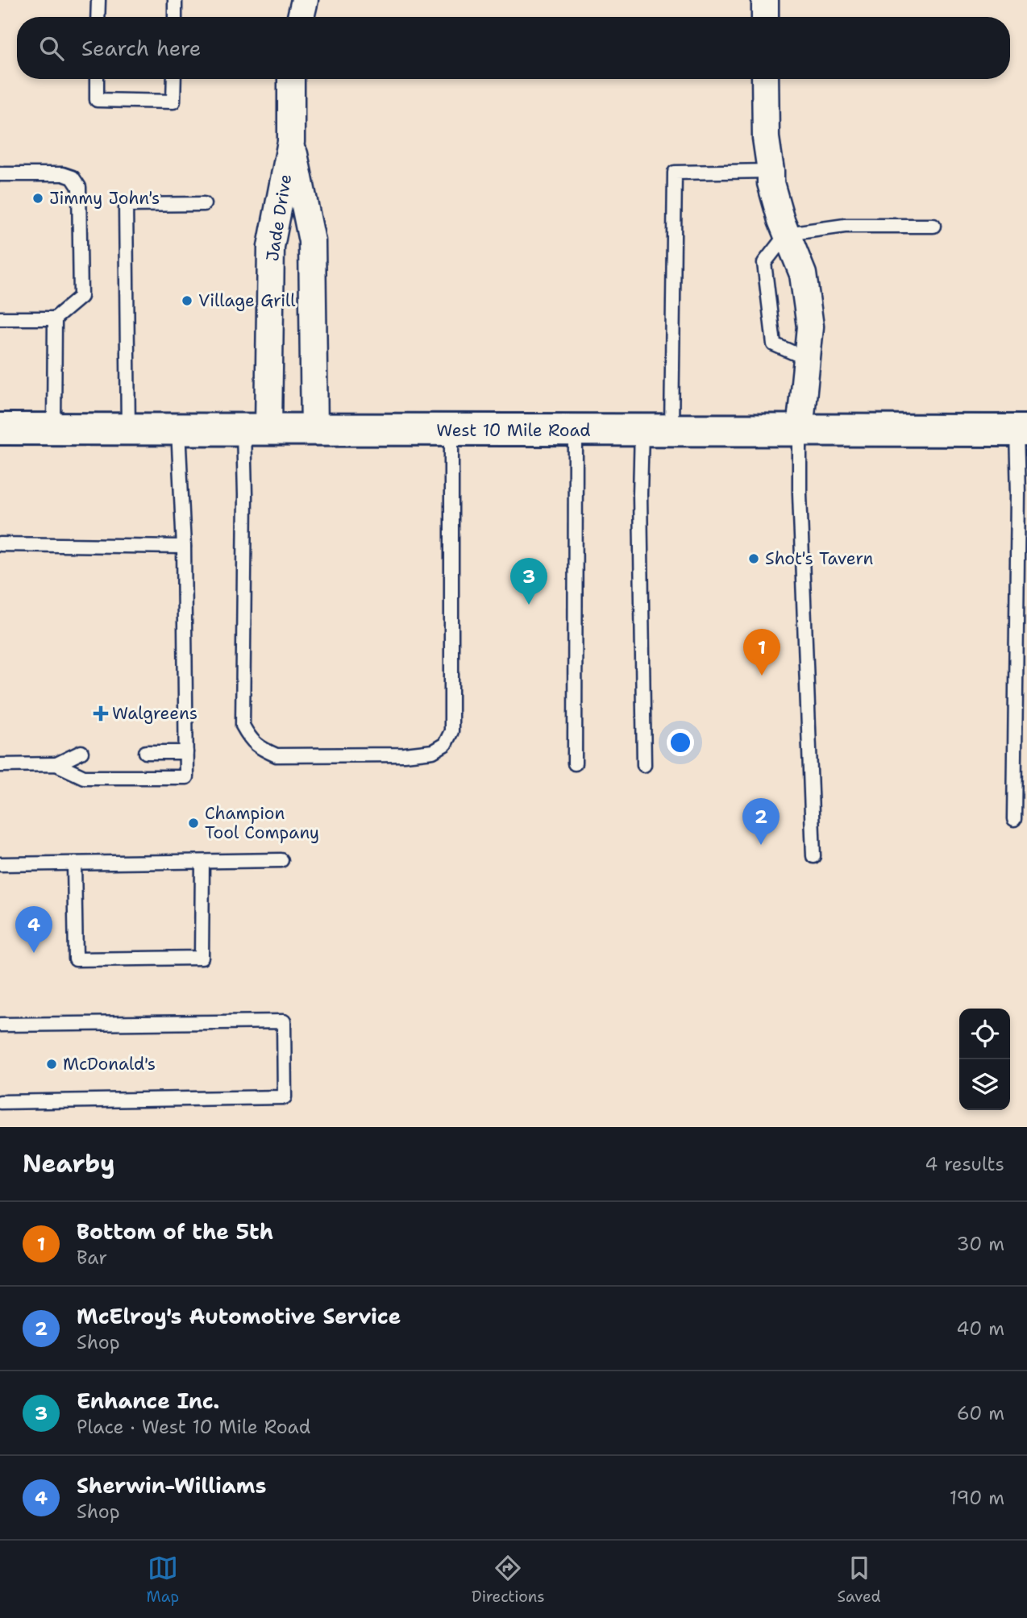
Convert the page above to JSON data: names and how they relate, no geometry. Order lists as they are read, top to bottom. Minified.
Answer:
{"streets":{"street":["Jade Drive","West 10 Mile Road"]},"crossings":[["Jade Drive","West 10 Mile Road"]],"places":{"other":["Jimmy John's","Village Grill","Shot's Tavern","Champion Tool Company","McDonald's"],"health":["Walgreens"]},"page":{"search":"Search here","pins":["3","1","2","4"],"heading":["Nearby","4 results"],"list":[{"mark":"1","name":"Bottom of the 5th","note":"Bar","value":"30 m"},{"mark":"2","name":"McElroy's Automotive Service","note":"Shop","value":"40 m"},{"mark":"3","name":"Enhance Inc.","note":"Place · West 10 Mile Road","value":"60 m"},{"mark":"4","name":"Sherwin-Williams","note":"Shop","value":"190 m"}],"nav":["Map","Directions","Saved"]}}
